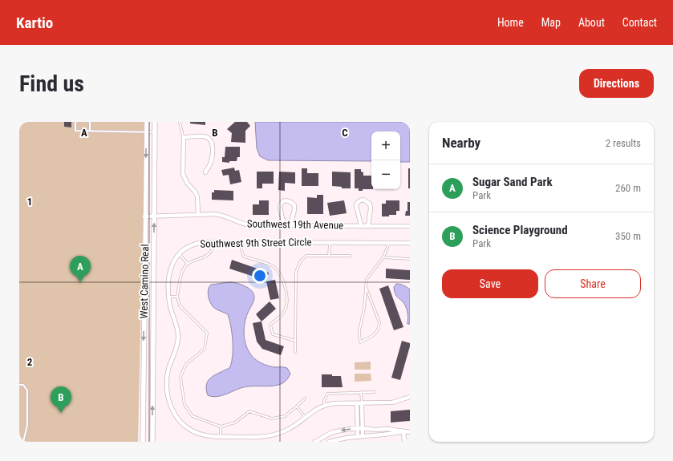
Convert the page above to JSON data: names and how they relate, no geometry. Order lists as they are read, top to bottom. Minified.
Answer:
{"streets":{"street":["Southwest 19th Avenue","Southwest 9th Street Circle","West Camino Real"]},"crossings":[["Southwest 19th Avenue","West Camino Real"]],"page":{"header":"Kartio","nav":["Home","Map","About","Contact"],"buttons":["Directions",["Save","Share"]],"title":"Find us","heading":["Nearby","2 results"],"map_buttons":["+","−"],"list":[{"mark":"A","name":"Sugar Sand Park","note":"Park","value":"260 m"},{"mark":"B","name":"Science Playground","note":"Park","value":"350 m"}],"pins":["A","B"]},"grid":{"columns":["A","B","C"],"rows":["1","2"]}}
